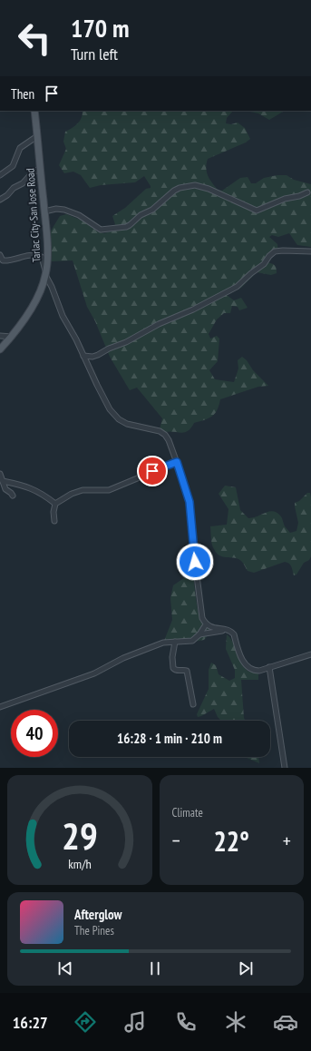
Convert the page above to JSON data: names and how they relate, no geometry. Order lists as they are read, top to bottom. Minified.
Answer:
{"streets":{"main road":["Tarlac City-San Jose Road"]},"page":{"turn":["170 m","Turn left"],"then":"Then","limit":"40","trip":"16:28 · 1 min · 210 m","tile":"Climate","heat":["−","22°","+"],"song":["Afterglow","The Pines"],"tabs":"16:27","gauge":["29","km/h"]}}
